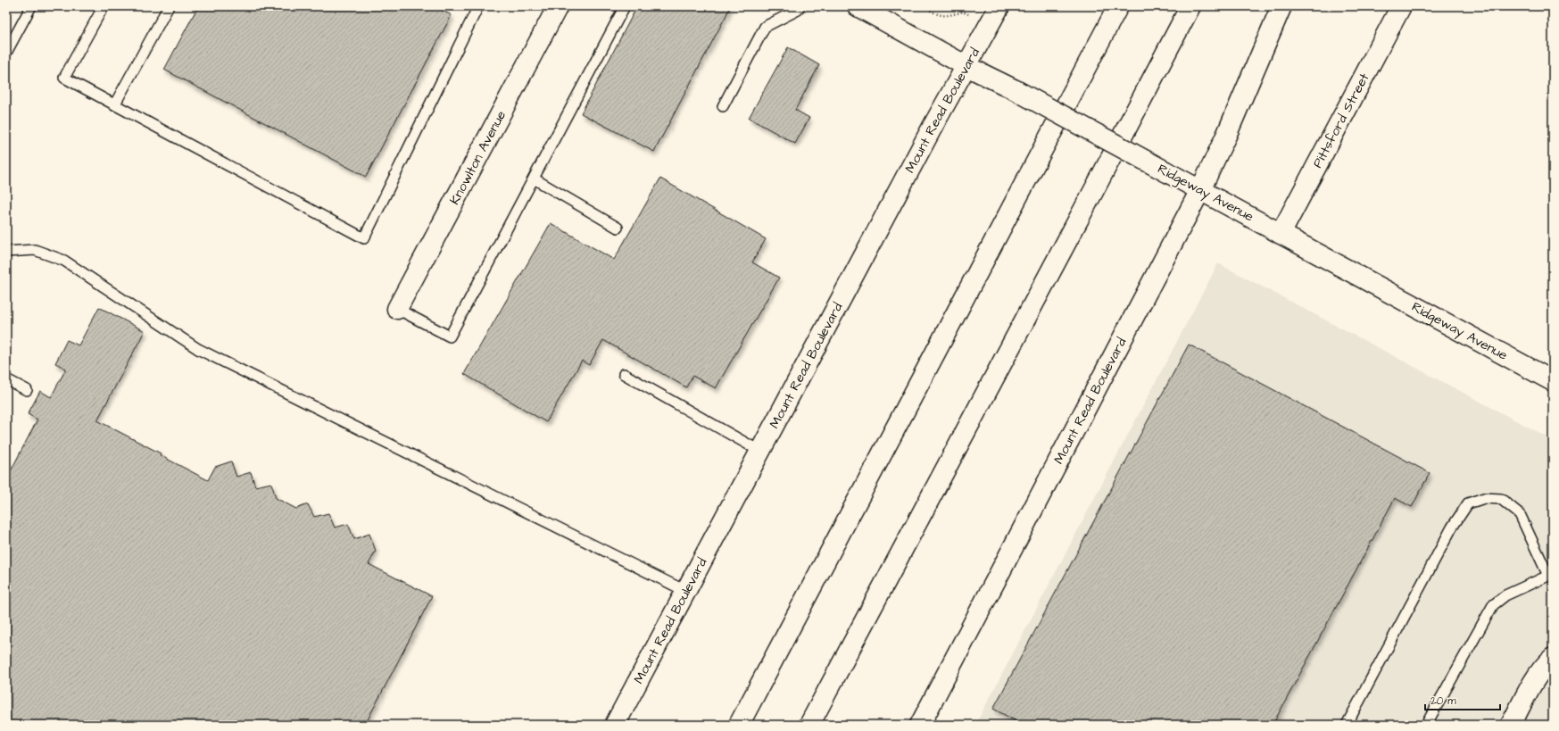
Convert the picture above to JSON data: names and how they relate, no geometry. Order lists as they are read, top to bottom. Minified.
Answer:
{"streets":{"street":["Mount Read Boulevard","Pittsford Street","Knowlton Avenue","Ridgeway Avenue"]},"crossings":[["Mount Read Boulevard","Ridgeway Avenue"],["Pittsford Street","Ridgeway Avenue"]],"scale_bar":"20 m"}
